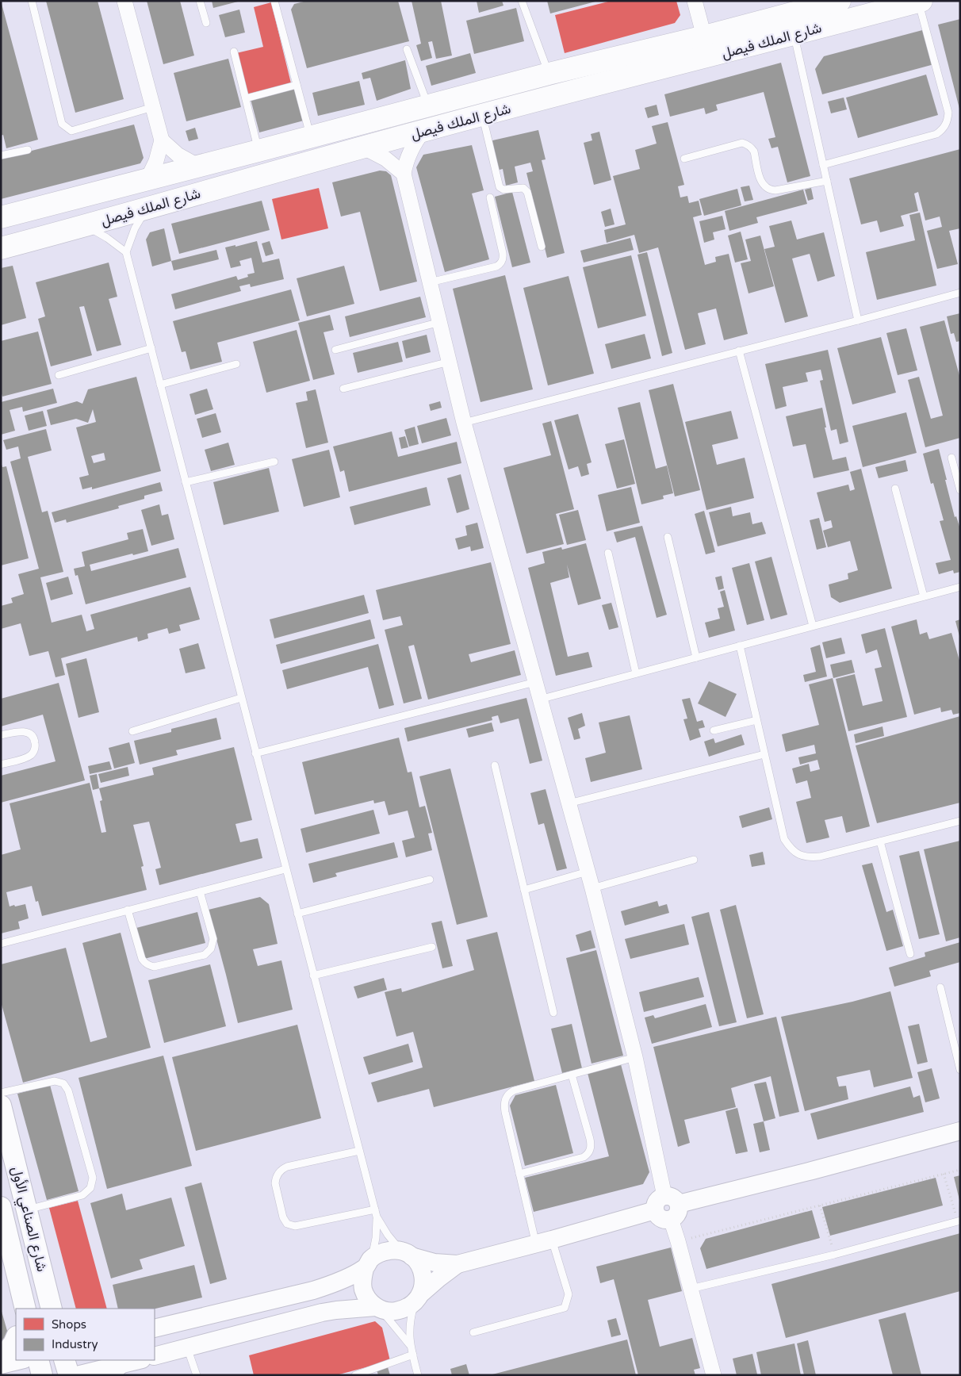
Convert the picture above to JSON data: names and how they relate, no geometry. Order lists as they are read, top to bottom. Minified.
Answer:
{"streets":{"main road":["شارع الملك فيصل","شارع الصناعي الأول"]},"legend":["Shops","Industry"]}
